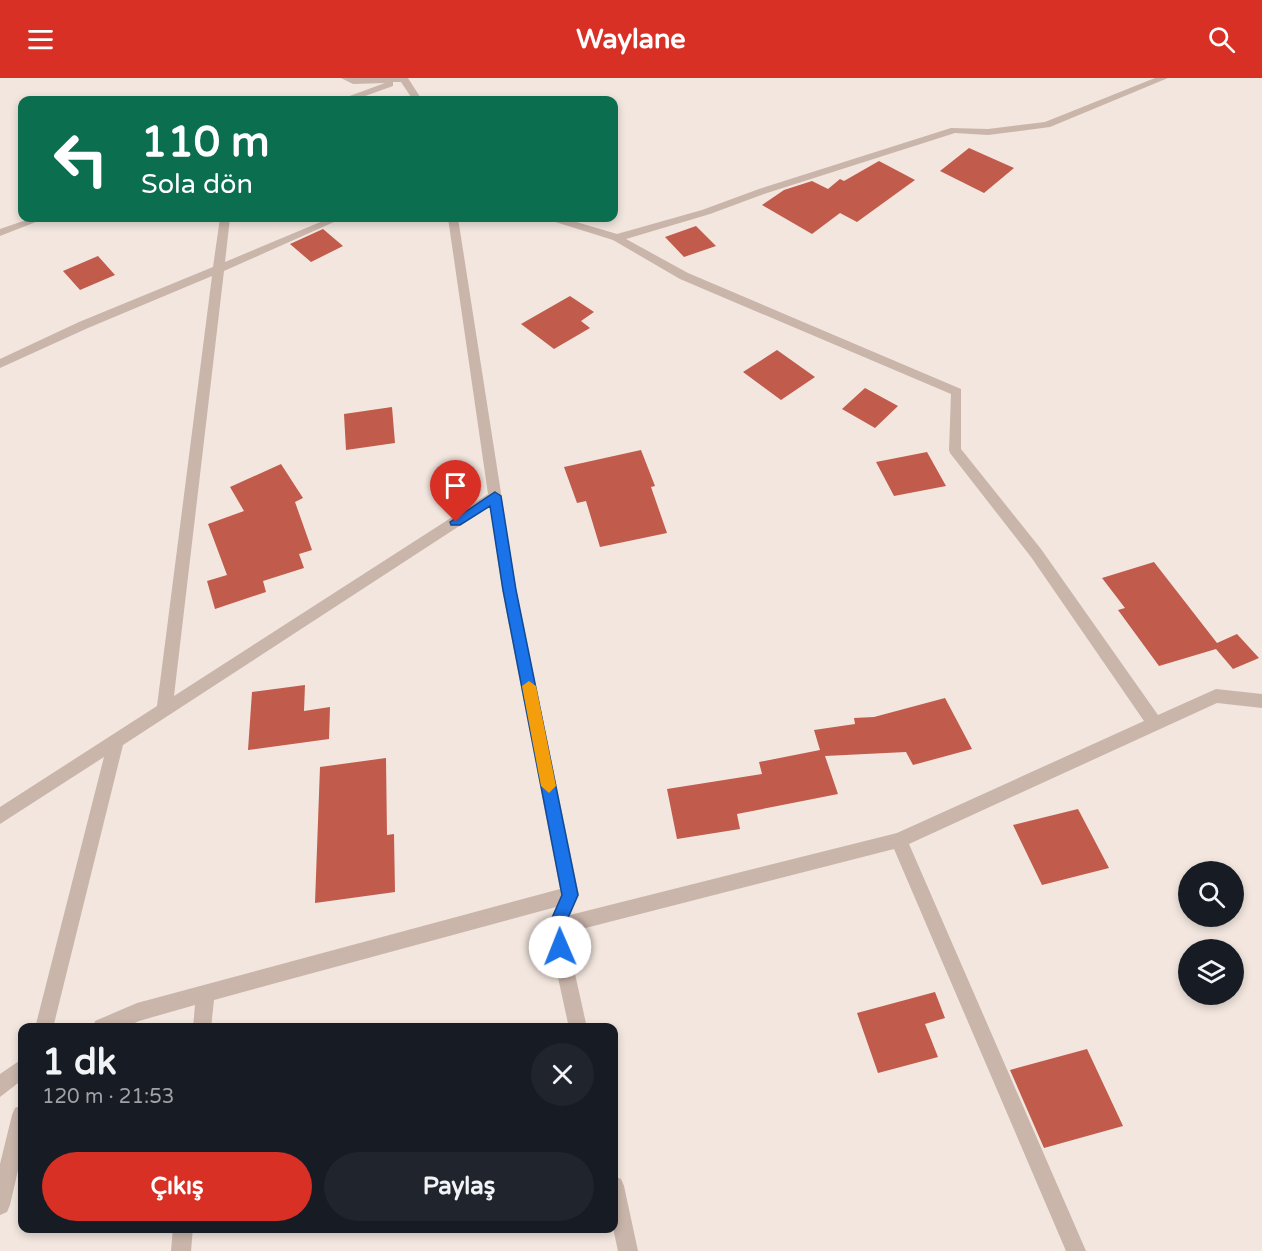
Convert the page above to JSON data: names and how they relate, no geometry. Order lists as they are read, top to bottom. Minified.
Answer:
{"page":{"header":"Waylane","turn":["110 m","Sola dön"],"heading":["1 dk","120 m · 21:53"],"buttons":["Çıkış","Paylaş"]}}
